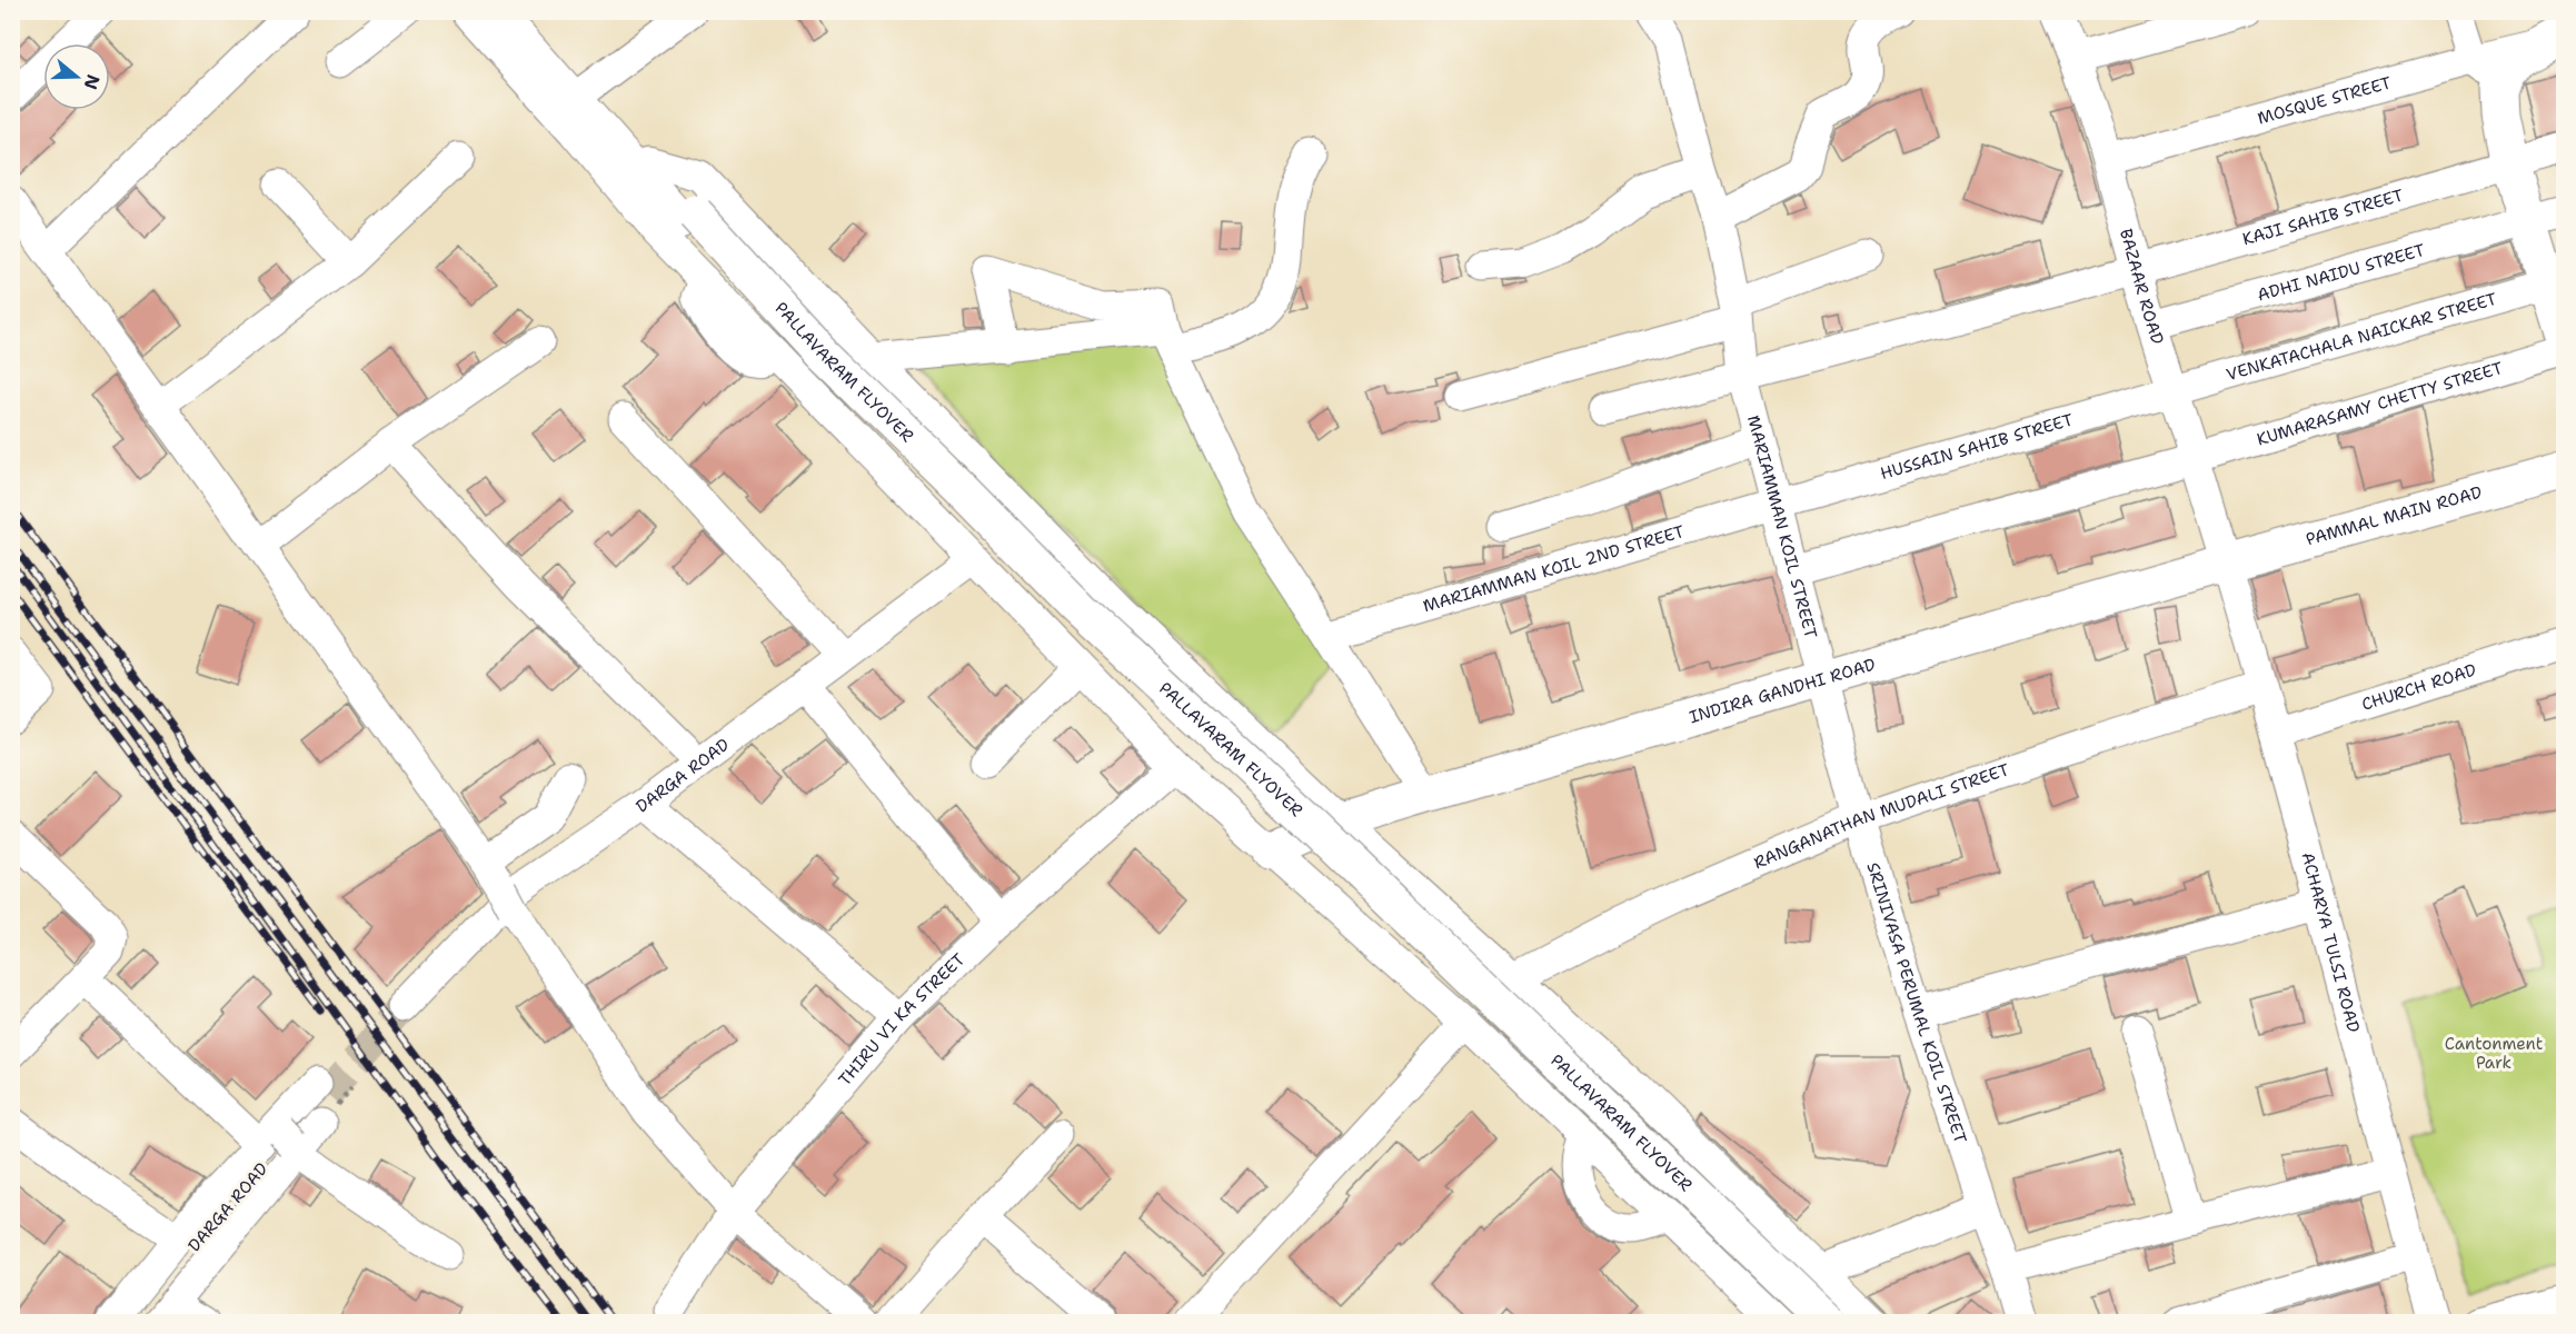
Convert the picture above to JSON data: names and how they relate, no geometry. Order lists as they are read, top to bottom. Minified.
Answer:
{"streets":{"main road":["PALLAVARAM FLYOVER","PAMMAL MAIN ROAD","INDIRA GANDHI ROAD"],"street":["MOSQUE STREET","KAJI SAHIB STREET","ADHI NAIDU STREET","BAZAAR ROAD","VENKATACHALA NAICKAR STREET","KUMARASAMY CHETTY STREET","HUSSAIN SAHIB STREET","MARIAMMAN KOIL STREET","MARIAMMAN KOIL 2ND STREET","CHURCH ROAD","DARGA ROAD","RANGANATHAN MUDALI STREET","ACHARYA TULSI ROAD","SRINIVASA PERUMAL KOIL STREET","THIRU VI KA STREET"]},"crossings":[["MOSQUE STREET","BAZAAR ROAD"],["KAJI SAHIB STREET","BAZAAR ROAD"],["KAJI SAHIB STREET","MARIAMMAN KOIL STREET"],["ADHI NAIDU STREET","BAZAAR ROAD"],["BAZAAR ROAD","VENKATACHALA NAICKAR STREET"],["BAZAAR ROAD","KUMARASAMY CHETTY STREET"],["BAZAAR ROAD","HUSSAIN SAHIB STREET"],["BAZAAR ROAD","PAMMAL MAIN ROAD"],["BAZAAR ROAD","INDIRA GANDHI ROAD"],["BAZAAR ROAD","ACHARYA TULSI ROAD"],["VENKATACHALA NAICKAR STREET","HUSSAIN SAHIB STREET"],["KUMARASAMY CHETTY STREET","MARIAMMAN KOIL STREET"],["HUSSAIN SAHIB STREET","MARIAMMAN KOIL STREET"],["HUSSAIN SAHIB STREET","MARIAMMAN KOIL 2ND STREET"],["PAMMAL MAIN ROAD","INDIRA GANDHI ROAD"],["PAMMAL MAIN ROAD","ACHARYA TULSI ROAD"],["MARIAMMAN KOIL STREET","MARIAMMAN KOIL 2ND STREET"],["MARIAMMAN KOIL STREET","INDIRA GANDHI ROAD"],["MARIAMMAN KOIL STREET","SRINIVASA PERUMAL KOIL STREET"],["CHURCH ROAD","ACHARYA TULSI ROAD"],["INDIRA GANDHI ROAD","ACHARYA TULSI ROAD"],["INDIRA GANDHI ROAD","SRINIVASA PERUMAL KOIL STREET"],["RANGANATHAN MUDALI STREET","ACHARYA TULSI ROAD"],["RANGANATHAN MUDALI STREET","SRINIVASA PERUMAL KOIL STREET"]],"parks":["Cantonment Park"],"north":"right"}
